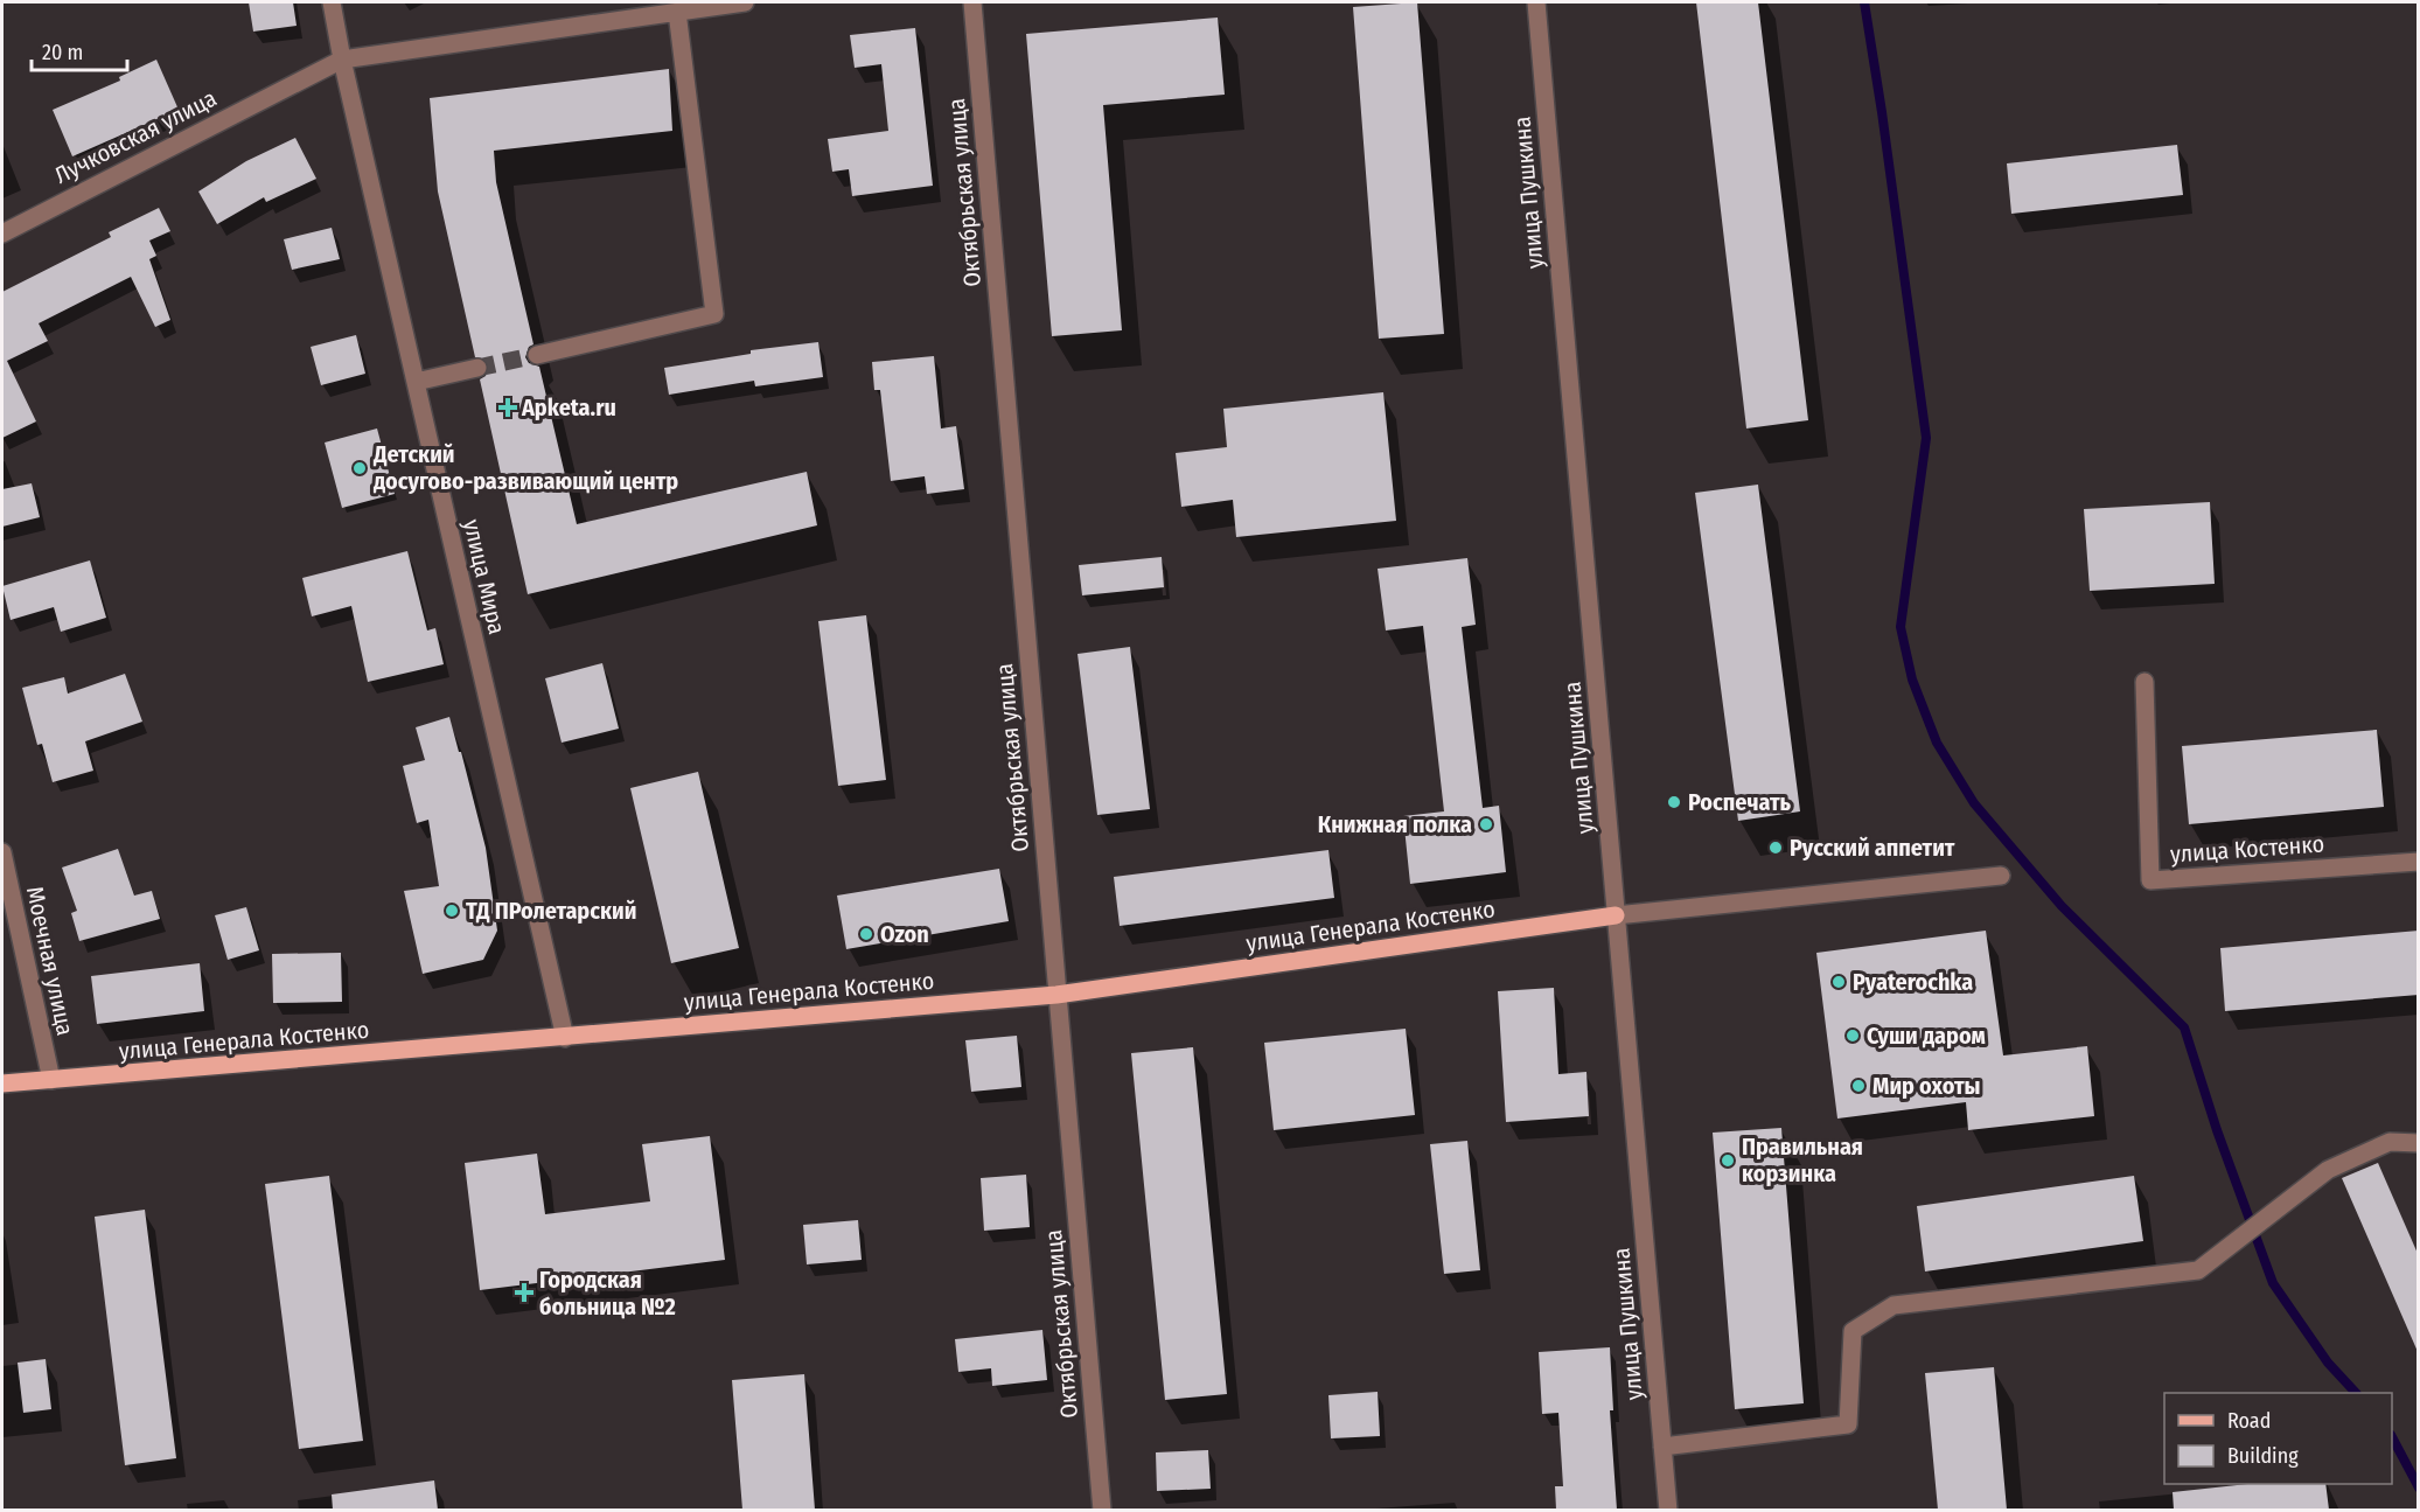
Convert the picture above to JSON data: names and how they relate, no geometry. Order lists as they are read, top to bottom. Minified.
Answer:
{"streets":{"main road":["улица Генерала Костенко"],"street":["Лучковская улица","Октябрьская улица","улица Пушкина","улица Мира","улица Костенко","Моечная улица"]},"crossings":[["Лучковская улица","улица Мира"],["Октябрьская улица","улица Генерала Костенко"],["улица Пушкина","улица Генерала Костенко"],["улица Мира","улица Генерала Костенко"],["улица Генерала Костенко","Моечная улица"]],"places":{"health":["Apketa.ru","Городская больница №2"],"other":["Детский досугово-развивающий центр","Роспечать","Книжная полка","Русский аппетит","ТД ПРолетарский","Ozon","Pyaterochka","Суши даром","Мир охоты","Правильная корзинка"]},"legend":["Road","Building"],"scale_bar":"20 m"}
